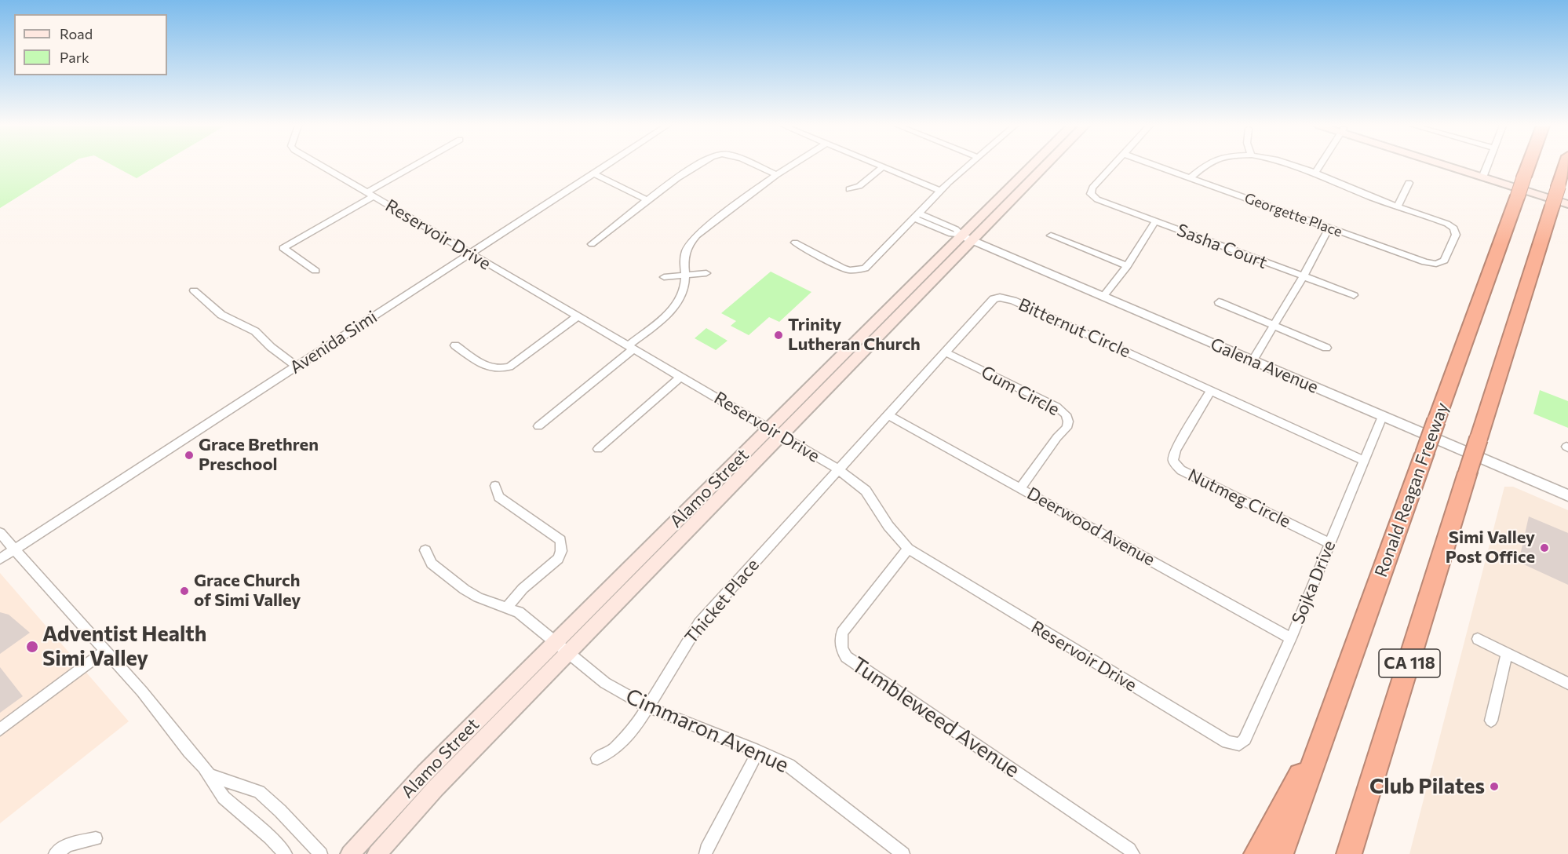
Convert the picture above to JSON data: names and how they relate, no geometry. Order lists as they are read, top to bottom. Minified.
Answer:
{"streets":{"highway":["Ronald Reagan Freeway","CA 118"],"main road":["Alamo Street"],"street":["Georgette Place","Reservoir Drive","Sasha Court","Bitternut Circle","Avenida Simi","Galena Avenue","Gum Circle","Nutmeg Circle","Deerwood Avenue","Sojka Drive","Thicket Place","Tumbleweed Avenue","Cimmaron Avenue"]},"crossings":[["Reservoir Drive","Bitternut Circle"],["Reservoir Drive","Avenida Simi"],["Reservoir Drive","Alamo Street"],["Reservoir Drive","Sojka Drive"],["Reservoir Drive","Thicket Place"],["Reservoir Drive","Tumbleweed Avenue"],["Bitternut Circle","Gum Circle"],["Bitternut Circle","Nutmeg Circle"],["Bitternut Circle","Deerwood Avenue"],["Bitternut Circle","Sojka Drive"],["Bitternut Circle","Thicket Place"],["Galena Avenue","Alamo Street"],["Galena Avenue","Sojka Drive"],["Gum Circle","Deerwood Avenue"],["Alamo Street","Cimmaron Avenue"],["Nutmeg Circle","Sojka Drive"],["Deerwood Avenue","Sojka Drive"],["Thicket Place","Cimmaron Avenue"]],"places":["Trinity Lutheran Church","Grace Brethren Preschool","Simi Valley Post Office","Grace Church of Simi Valley","Adventist Health Simi Valley","Club Pilates"],"legend":["Road","Park"]}
